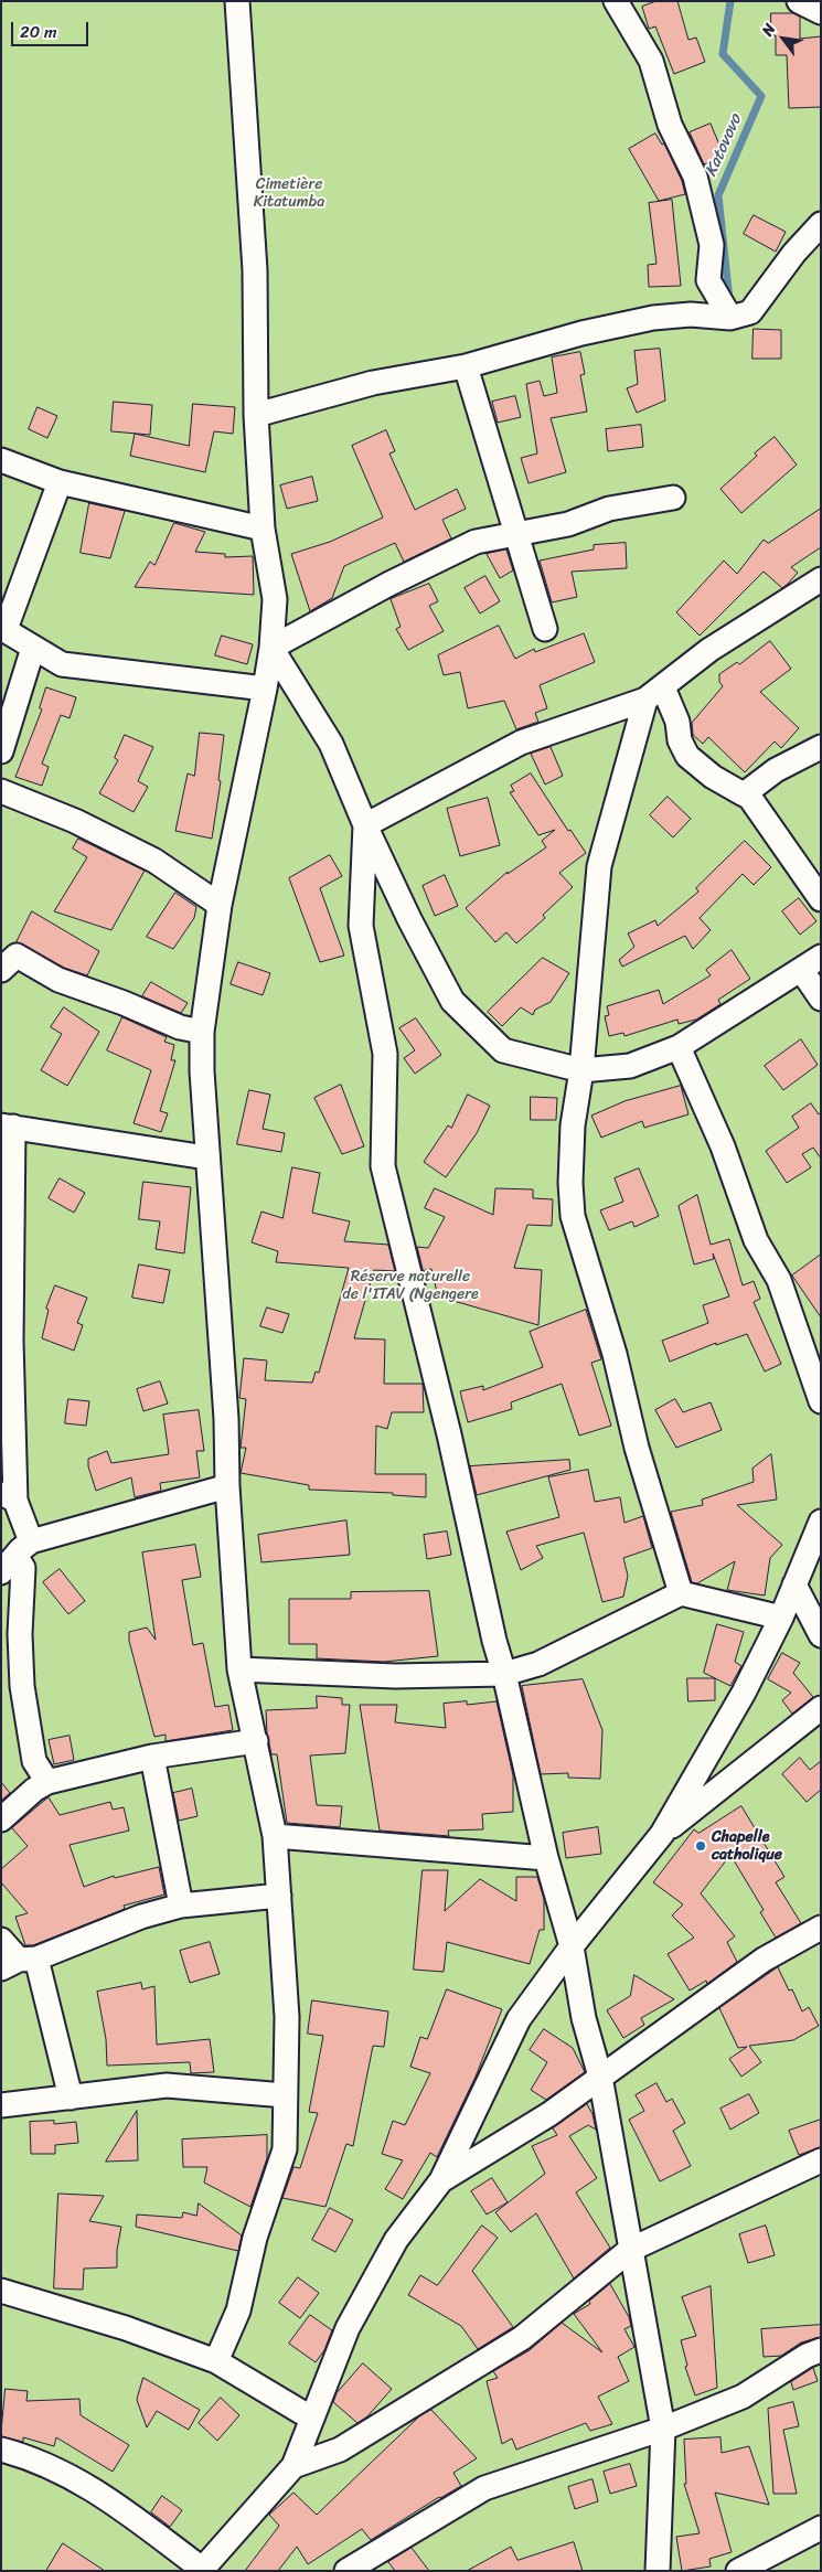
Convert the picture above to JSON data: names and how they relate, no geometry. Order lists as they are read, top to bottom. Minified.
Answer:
{"water":["Katovovo"],"parks":["Cimetière Kitatumba","Réserve naturelle de l'ITAV (Ngengere"],"places":["Chapelle catholique"],"scale_bar":"20 m","north":"top left"}
